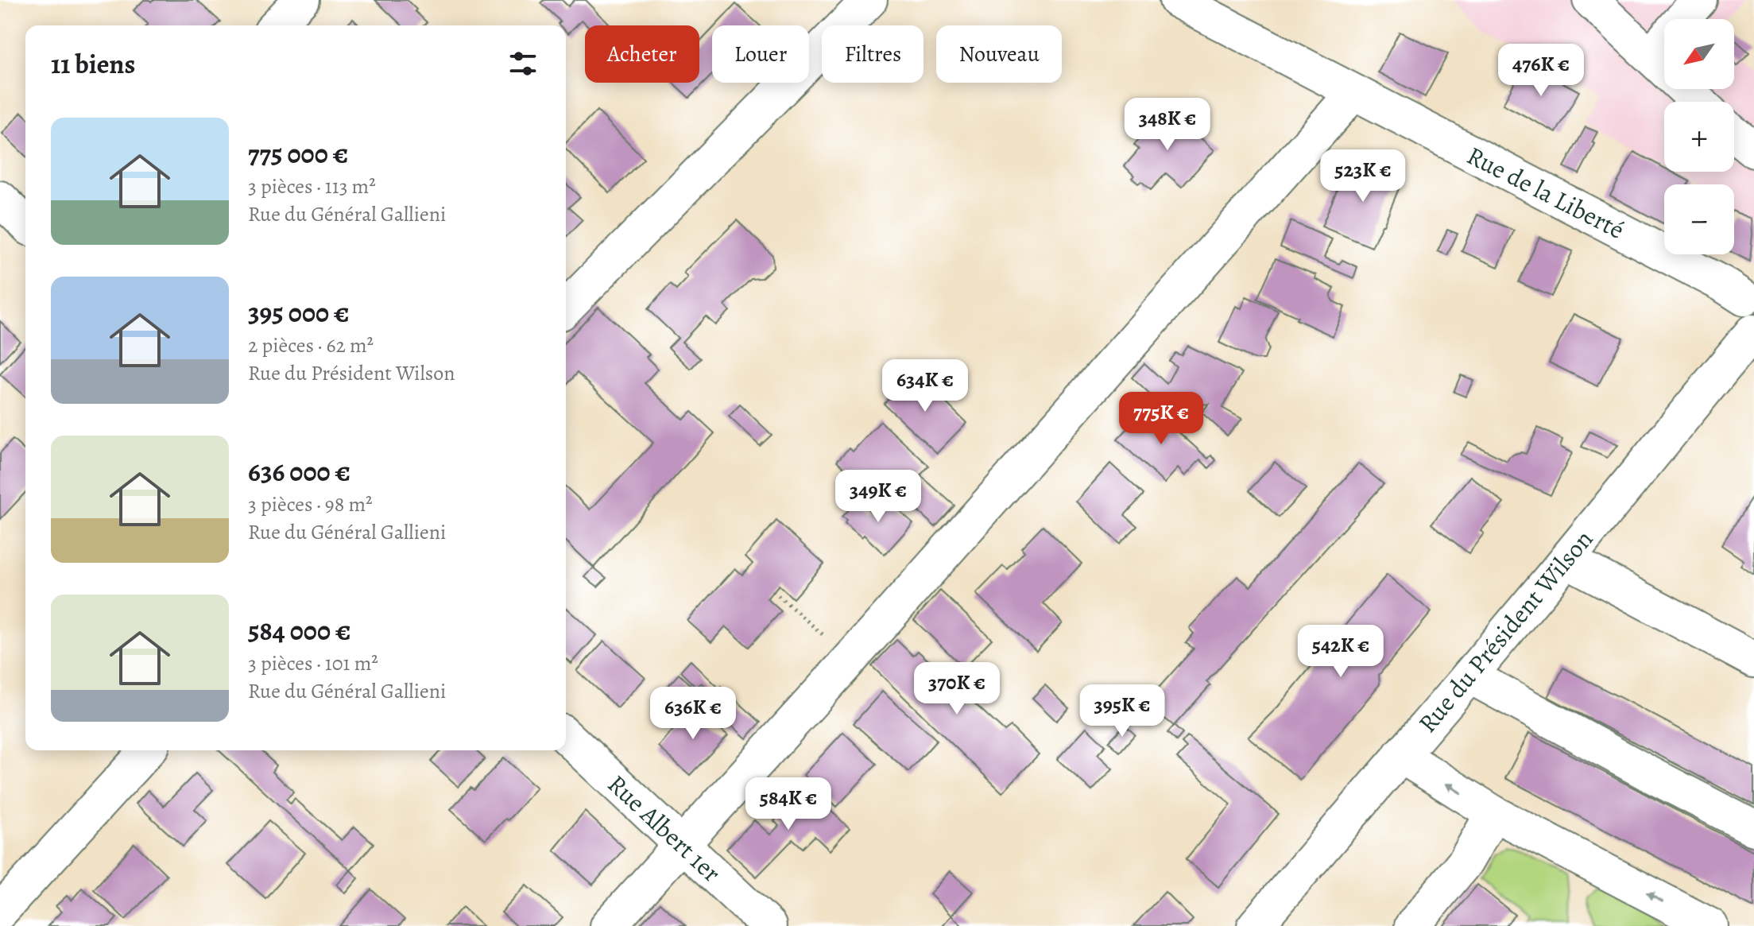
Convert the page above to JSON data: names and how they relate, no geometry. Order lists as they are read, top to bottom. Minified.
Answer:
{"streets":{"street":["Rue de la Liberté","Rue du Président Wilson","Rue Albert 1er"]},"north":"bottom left","page":{"map_buttons":["+","−"],"chip":["Acheter","Louer","Filtres","Nouveau"],"heading":"11 biens","price":["476K €","348K €","523K €","634K €","775K €","349K €","542K €","370K €","395K €","636K €","584K €"],"list":[{"name":"775 000 €","note":"3 pièces · 113 m² · Rue du Général Gallieni"},{"name":"395 000 €","note":"2 pièces · 62 m² · Rue du Président Wilson"},{"name":"636 000 €","note":"3 pièces · 98 m² · Rue du Général Gallieni"},{"name":"584 000 €","note":"3 pièces · 101 m² · Rue du Général Gallieni"}]}}
